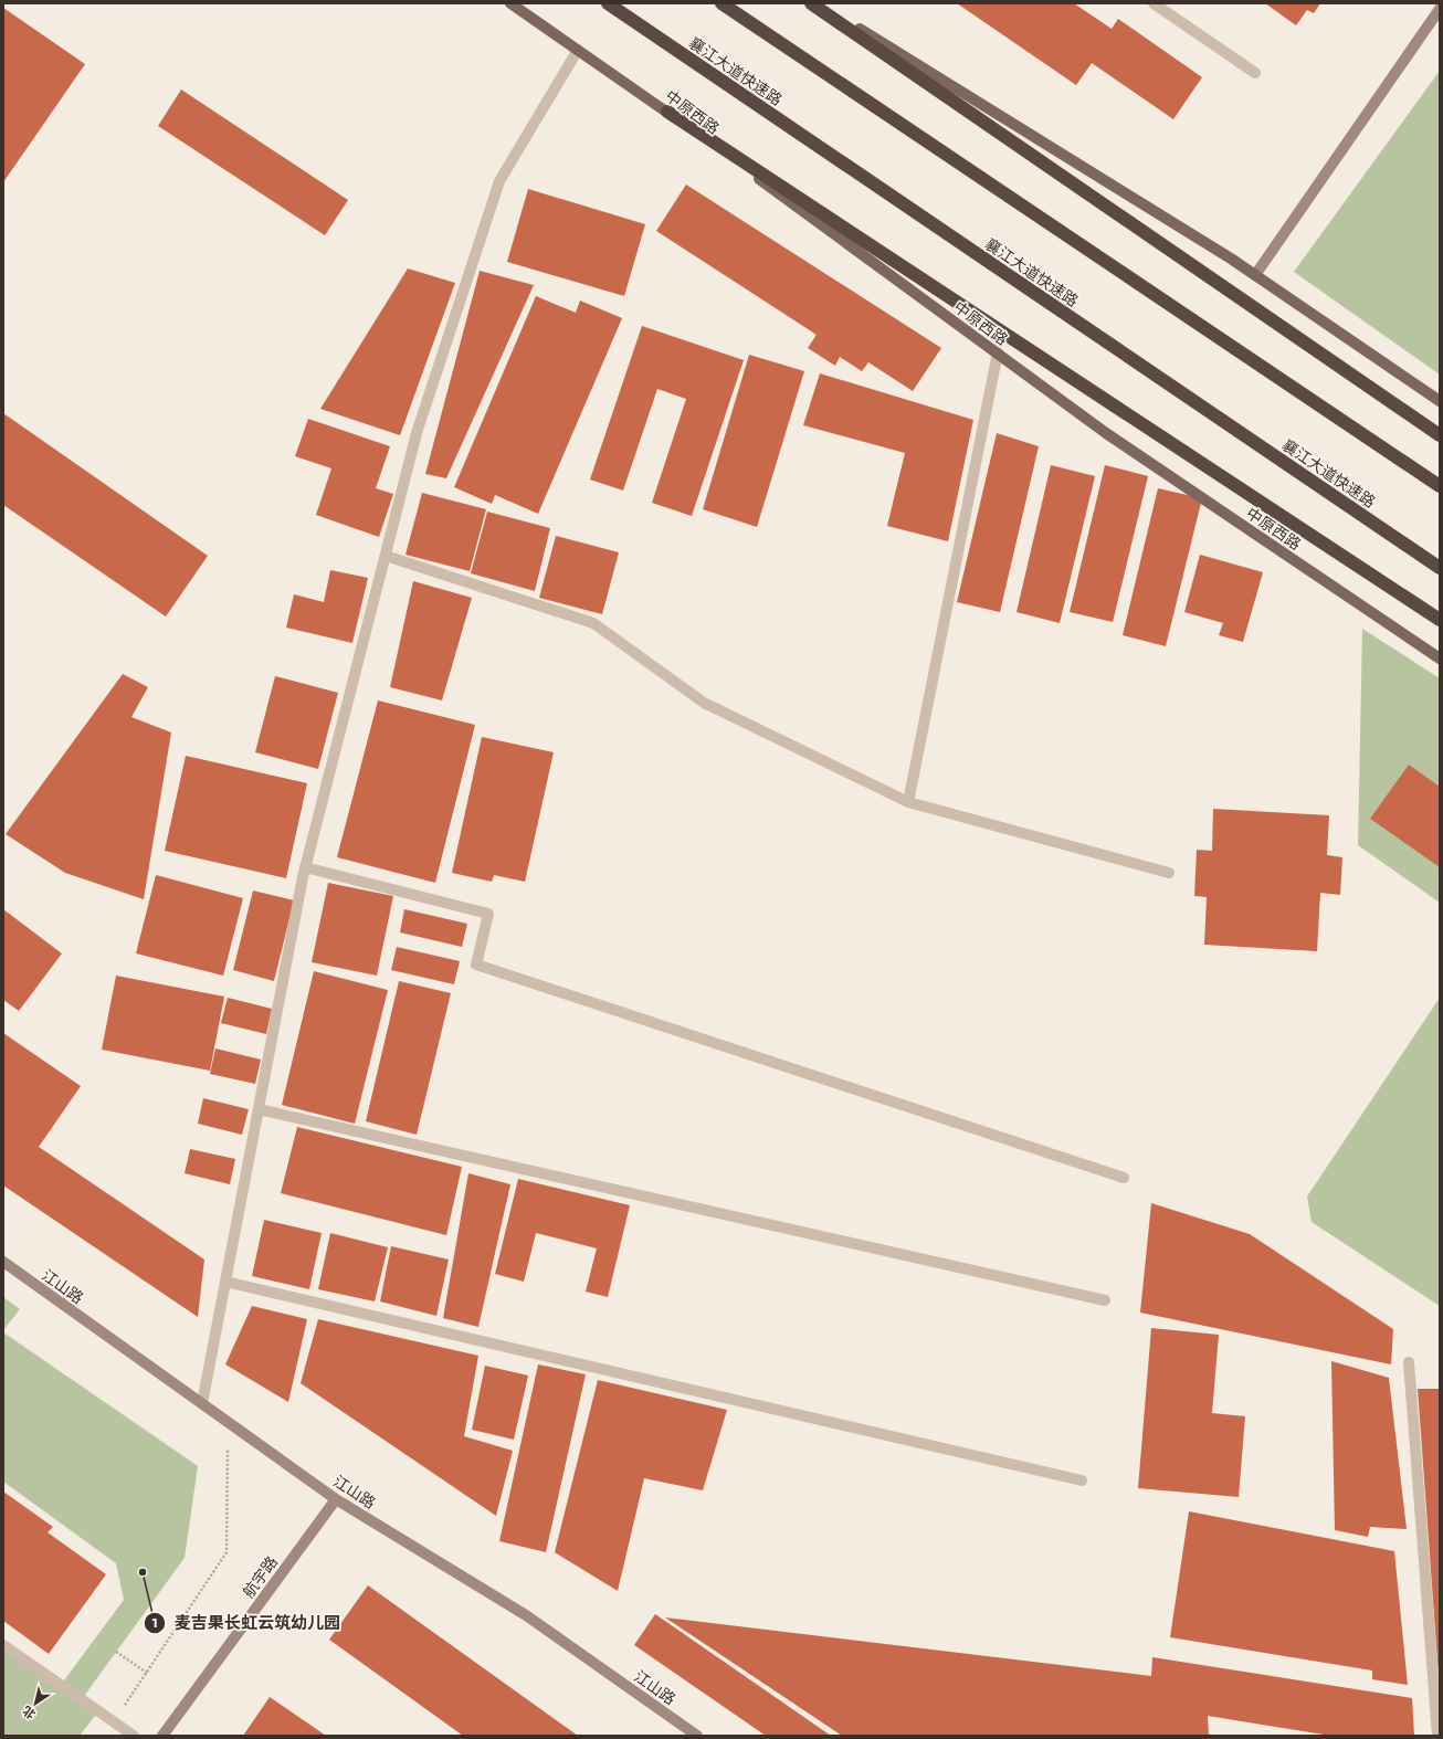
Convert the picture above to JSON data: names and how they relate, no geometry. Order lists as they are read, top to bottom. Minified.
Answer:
{"streets":{"highway":["襄江大道快速路"],"main road":["中原西路"],"street":["江山路","航宇路"]},"crossings":[["江山路","航宇路"]],"places":["麦吉果长虹云筑幼儿园"],"north":"bottom left"}
